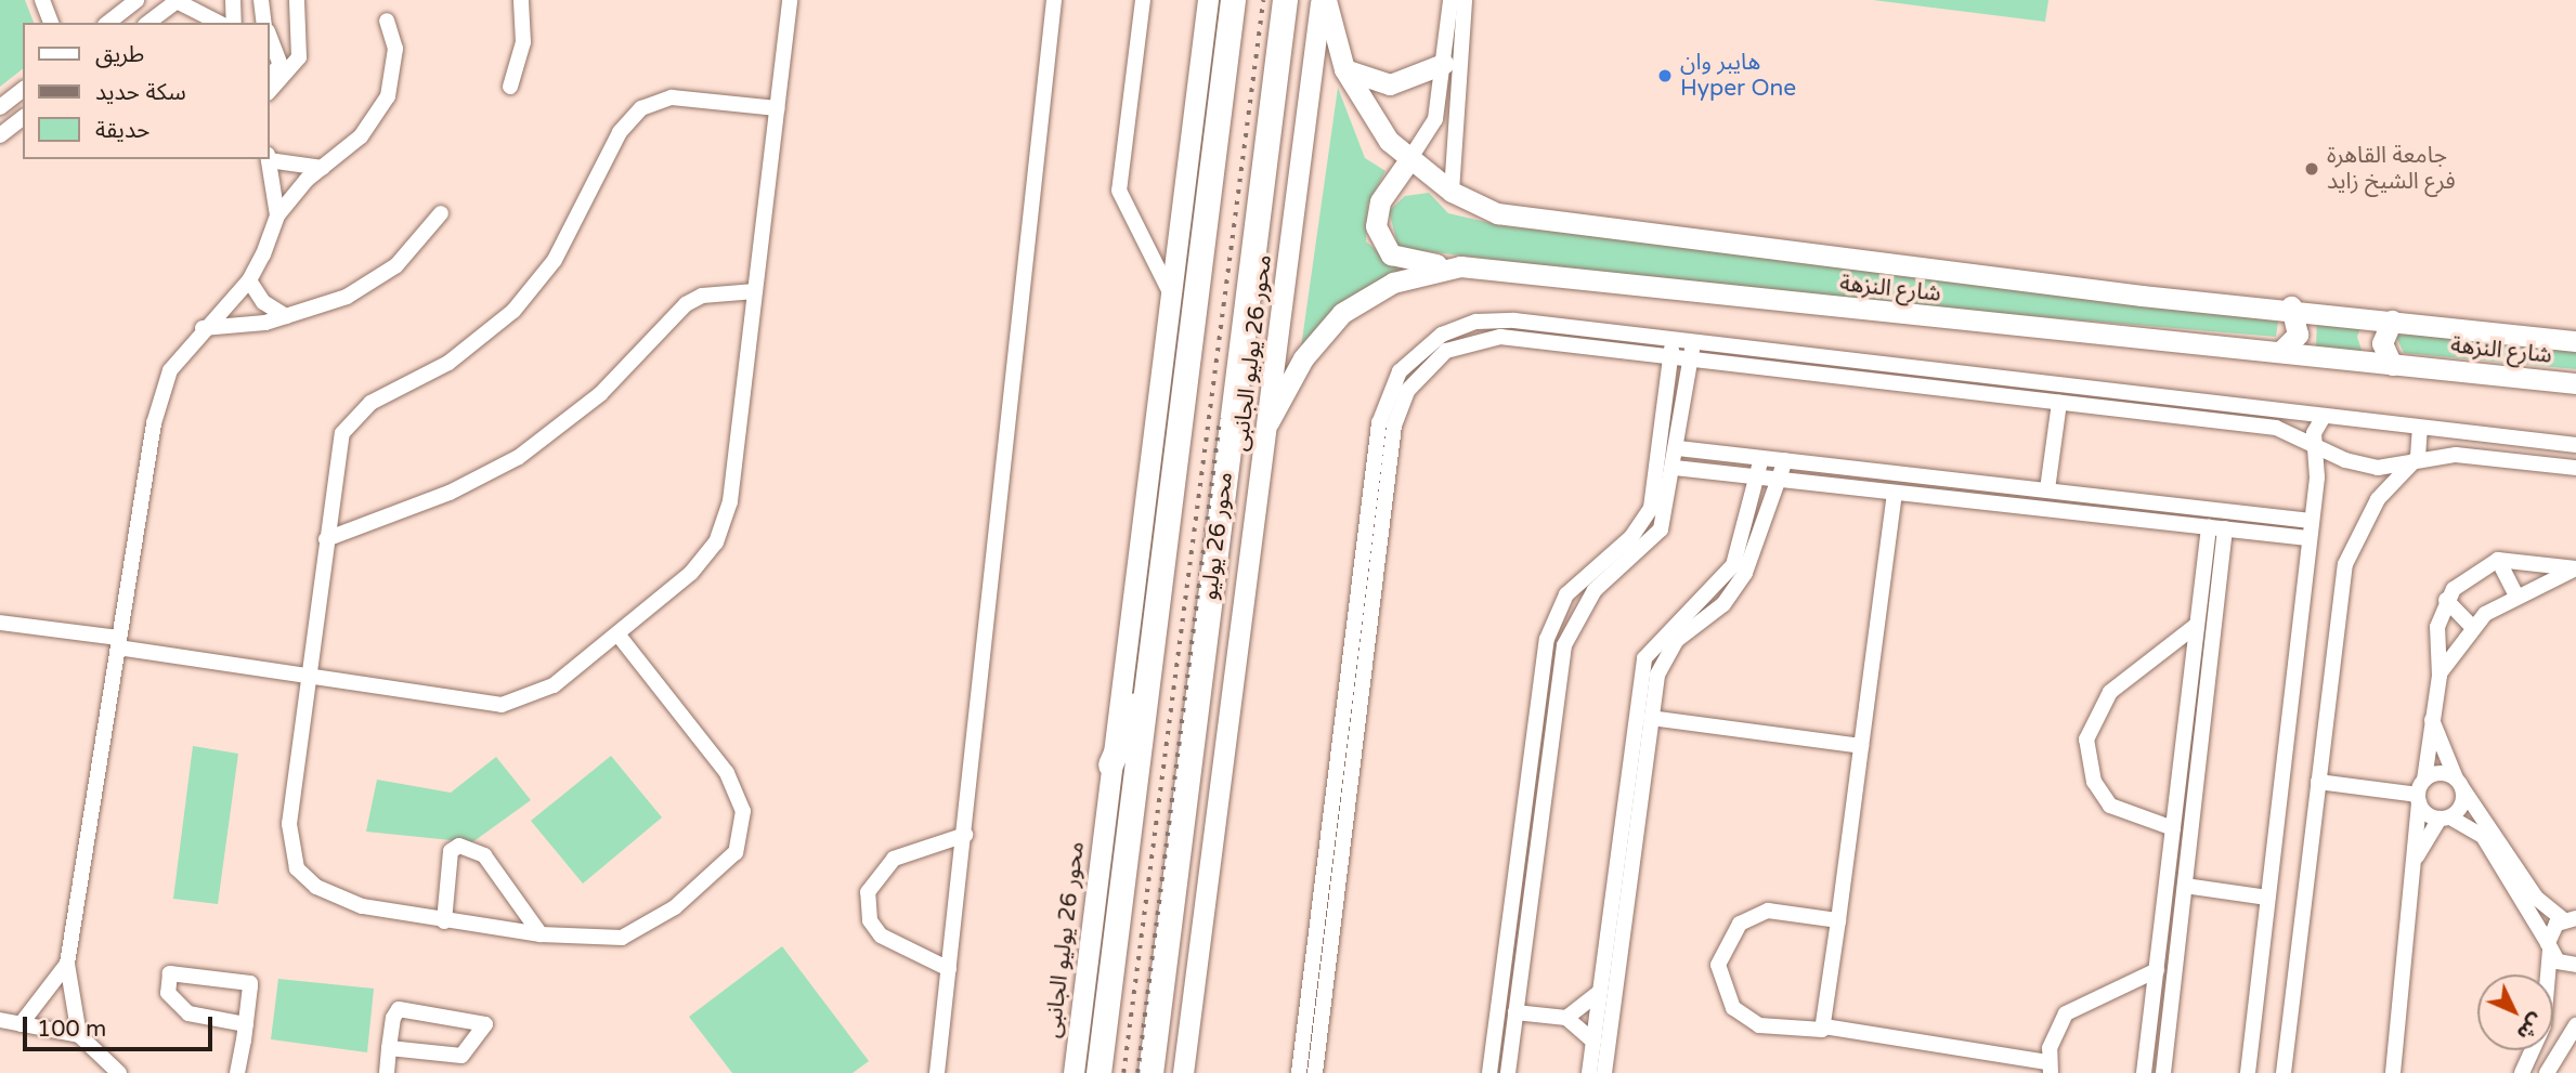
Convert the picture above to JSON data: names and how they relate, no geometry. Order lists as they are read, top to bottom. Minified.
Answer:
{"streets":{"highway":["محور 26 يوليو"],"main road":["شارع النزهة","محور 26 يوليو الجانبى"]},"crossings":[["شارع النزهة","محور 26 يوليو الجانبى"]],"places":["هايبر وان Hyper One","جامعة القاهرة فرع الشيخ زايد"],"legend":["طريق","سكة حديد","حديقة"],"scale_bar":"100 m","north":"bottom right"}
